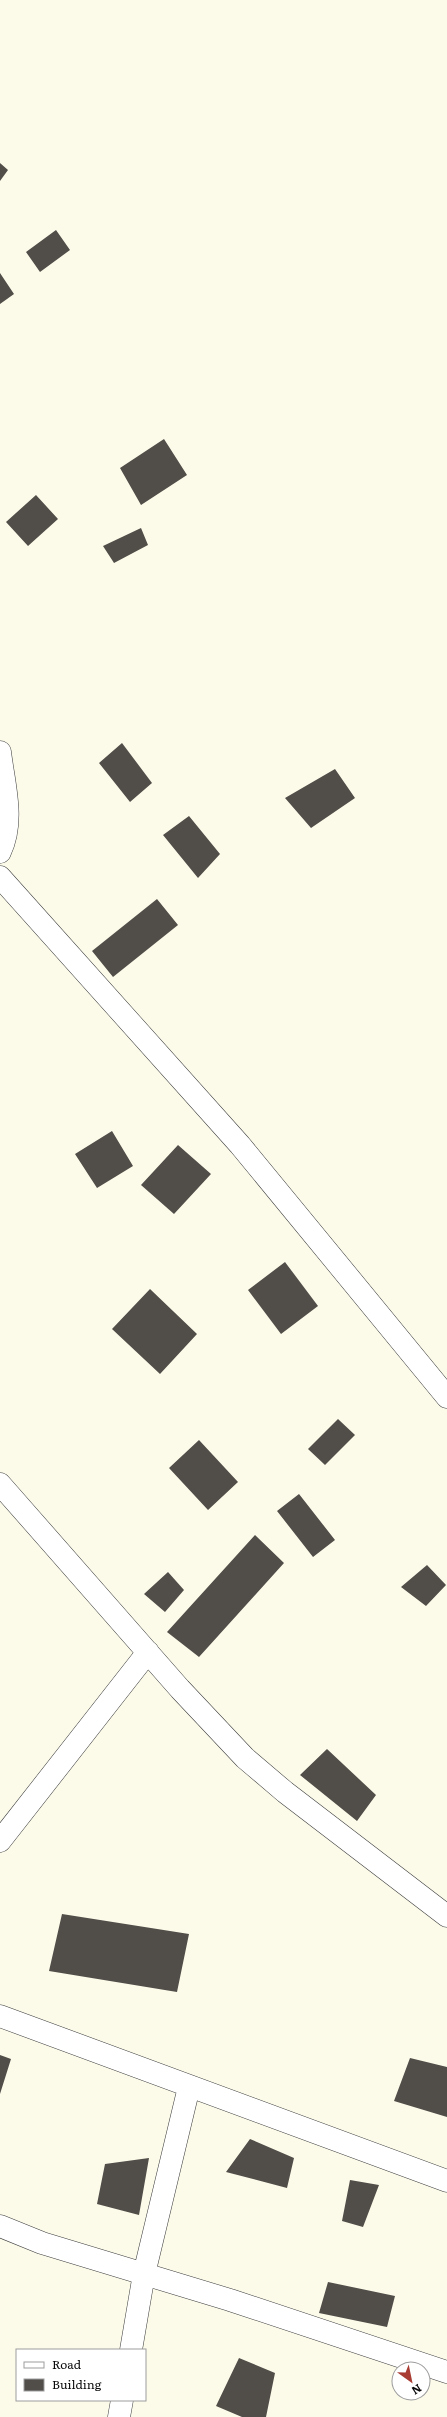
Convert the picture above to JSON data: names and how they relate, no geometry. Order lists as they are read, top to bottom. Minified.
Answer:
{"legend":["Road","Building"],"north":"bottom right"}
